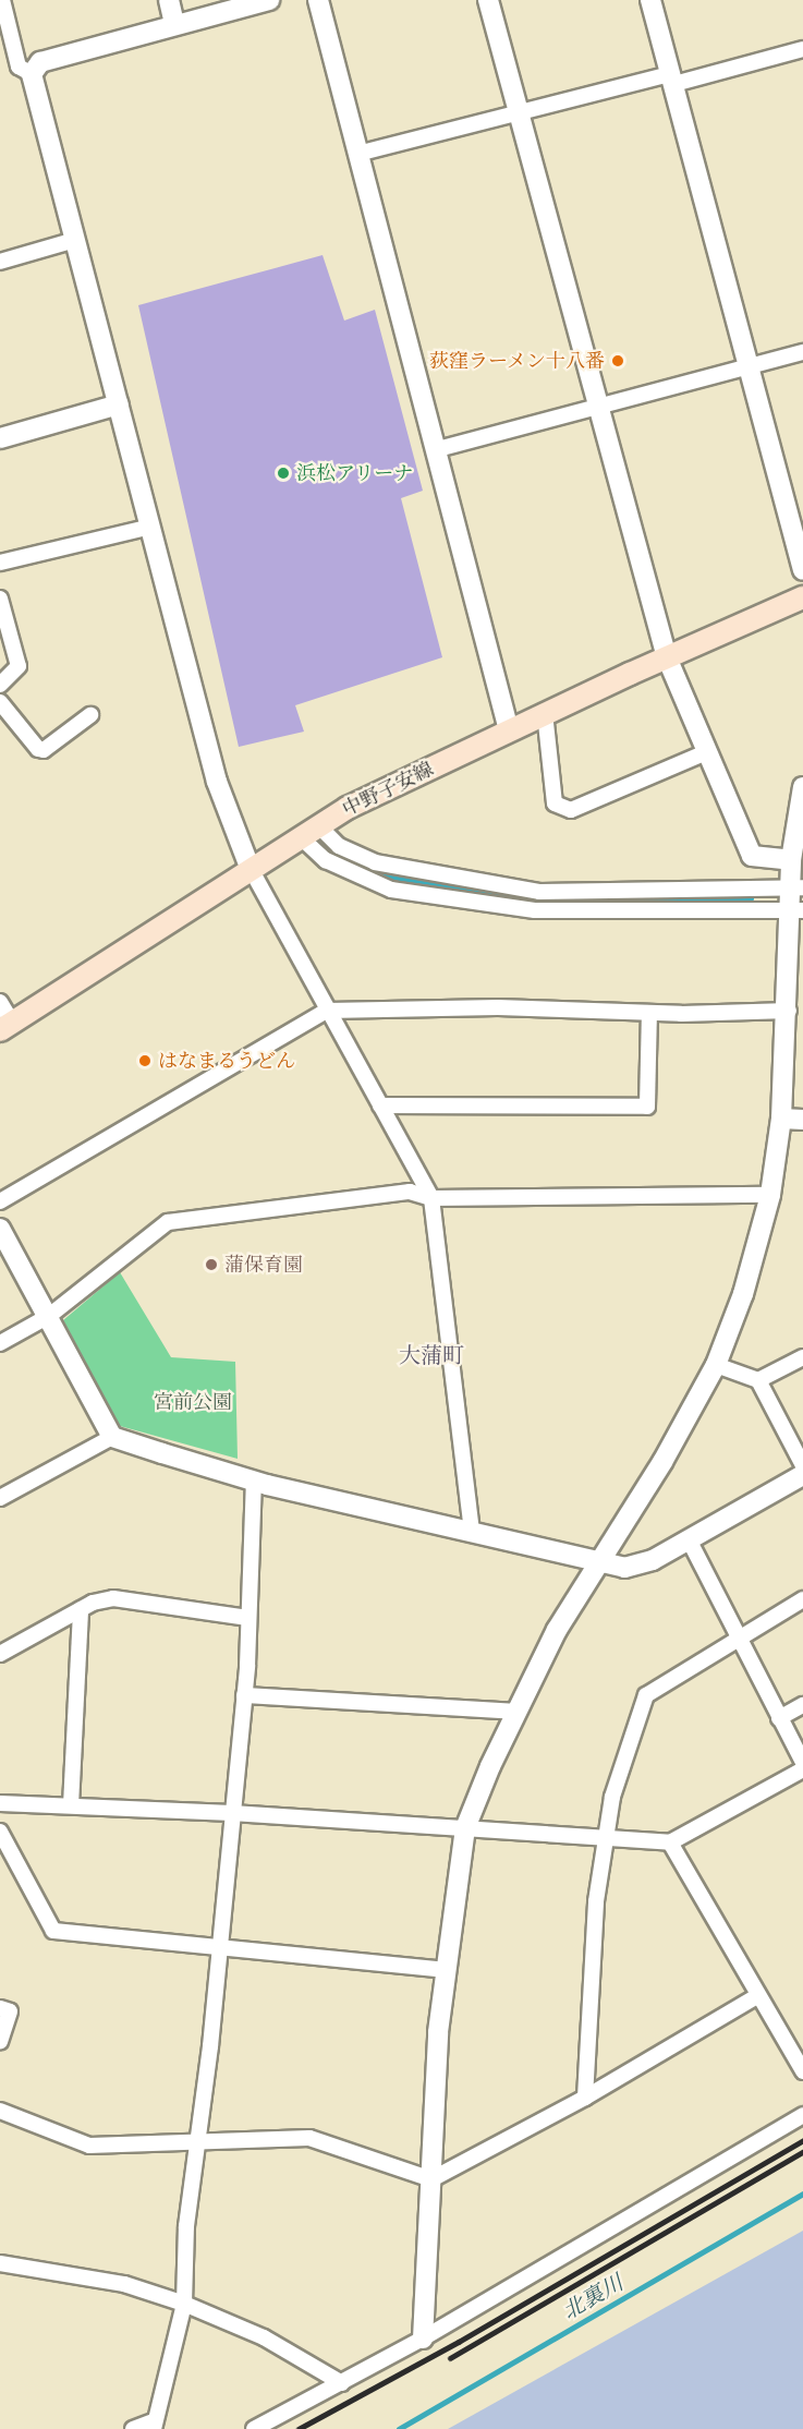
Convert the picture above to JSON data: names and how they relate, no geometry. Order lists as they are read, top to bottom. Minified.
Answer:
{"streets":{"main road":["中野子安線"]},"districts":["大蒲町"],"water":["北裏川"],"parks":["宮前公園"],"places":["荻窪ラーメン十八番","浜松アリーナ","はなまるうどん","蒲保育園"]}
